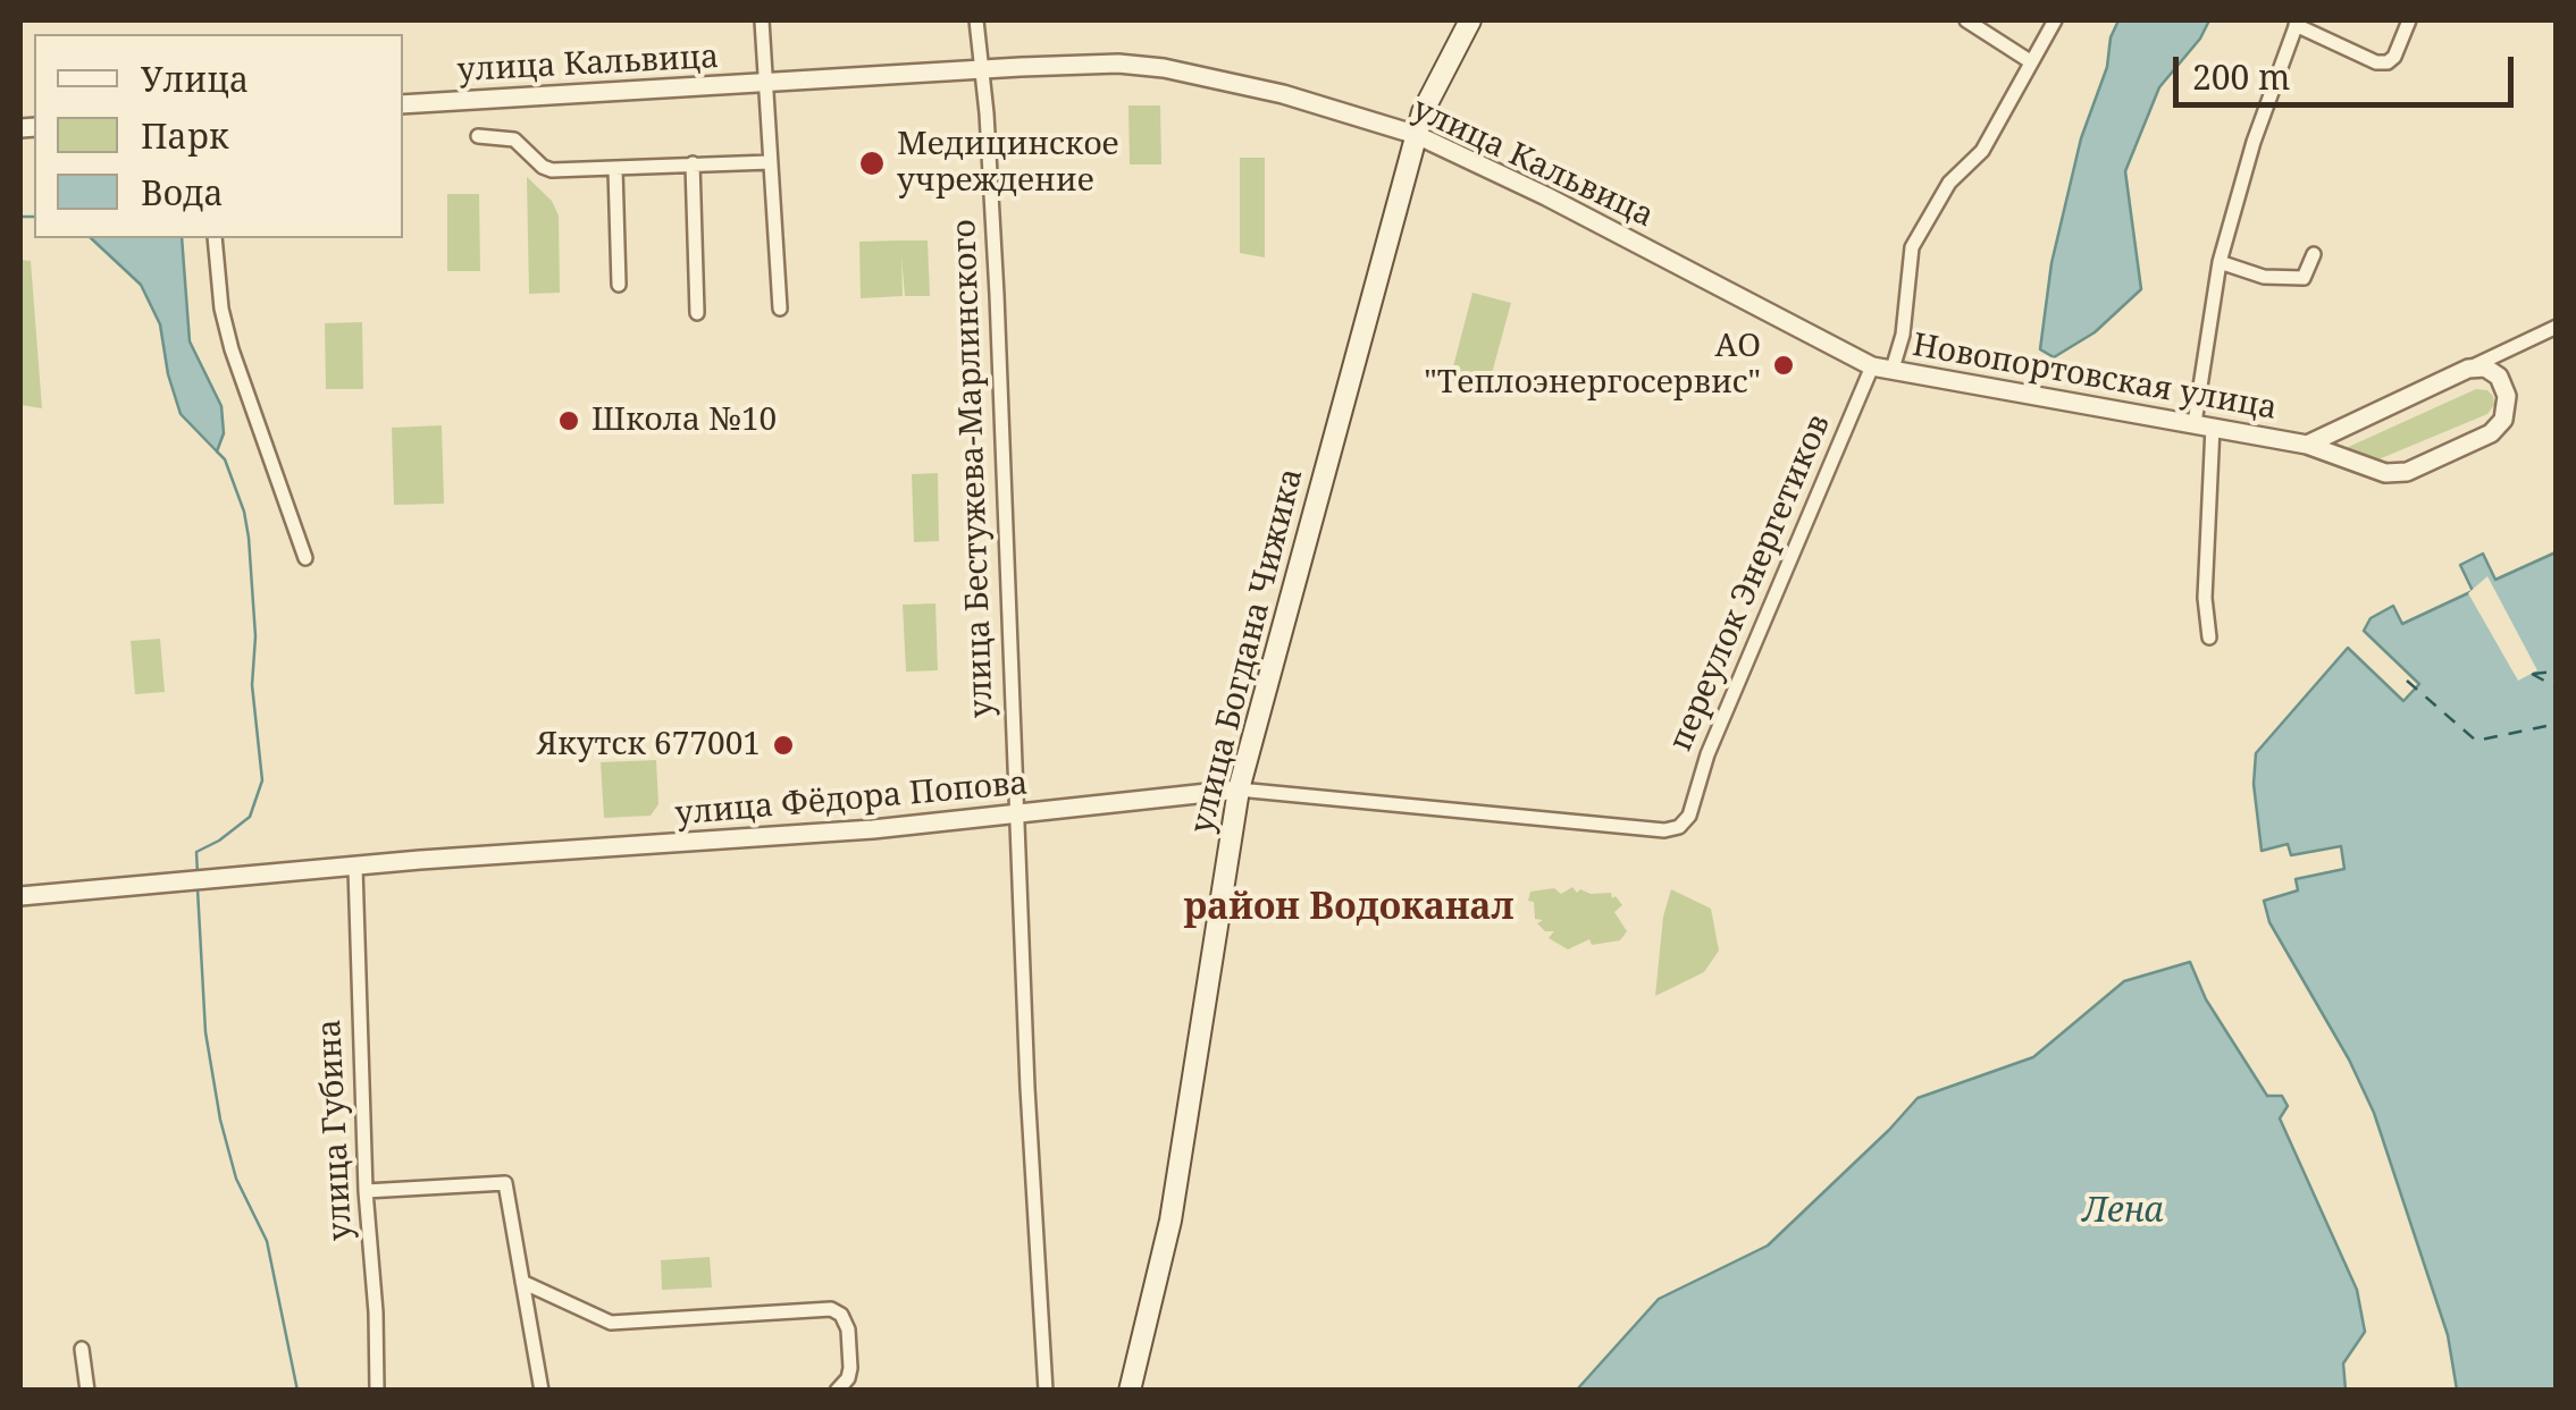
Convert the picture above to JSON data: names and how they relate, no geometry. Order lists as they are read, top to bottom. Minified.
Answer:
{"streets":{"main road":["улица Богдана Чижика"],"street":["улица Кальвица","Новопортовская улица","улица Бестужева-Марлинского","переулок Энергетиков","улица Фёдора Попова","улица Губина"]},"crossings":[["улица Кальвица","Новопортовская улица"],["улица Кальвица","улица Бестужева-Марлинского"],["улица Кальвица","переулок Энергетиков"],["улица Кальвица","улица Богдана Чижика"],["Новопортовская улица","переулок Энергетиков"],["улица Бестужева-Марлинского","улица Фёдора Попова"],["переулок Энергетиков","улица Фёдора Попова"],["улица Богдана Чижика","улица Фёдора Попова"],["улица Фёдора Попова","улица Губина"]],"districts":["район Водоканал"],"water":["Лена"],"places":["Медицинское учреждение","АО \"Теплоэнергосервис\"","Школа №10","Якутск 677001"],"legend":["Улица","Парк","Вода"],"scale_bar":"200 m"}
